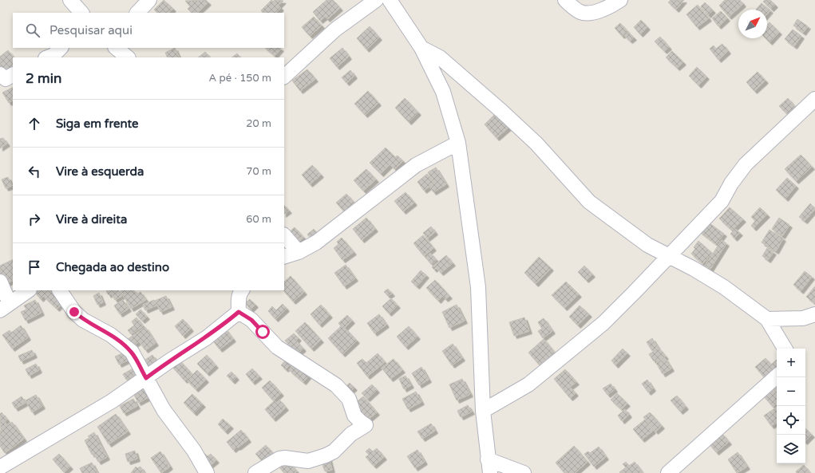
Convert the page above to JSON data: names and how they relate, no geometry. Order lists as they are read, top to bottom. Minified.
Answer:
{"north":"top right","page":{"search":"Pesquisar aqui","heading":["2 min","A pé · 150 m"],"list":[["Siga em frente","20 m"],["Vire à esquerda","70 m"],["Vire à direita","60 m"],"Chegada ao destino"],"map_buttons":["+","−"]}}
